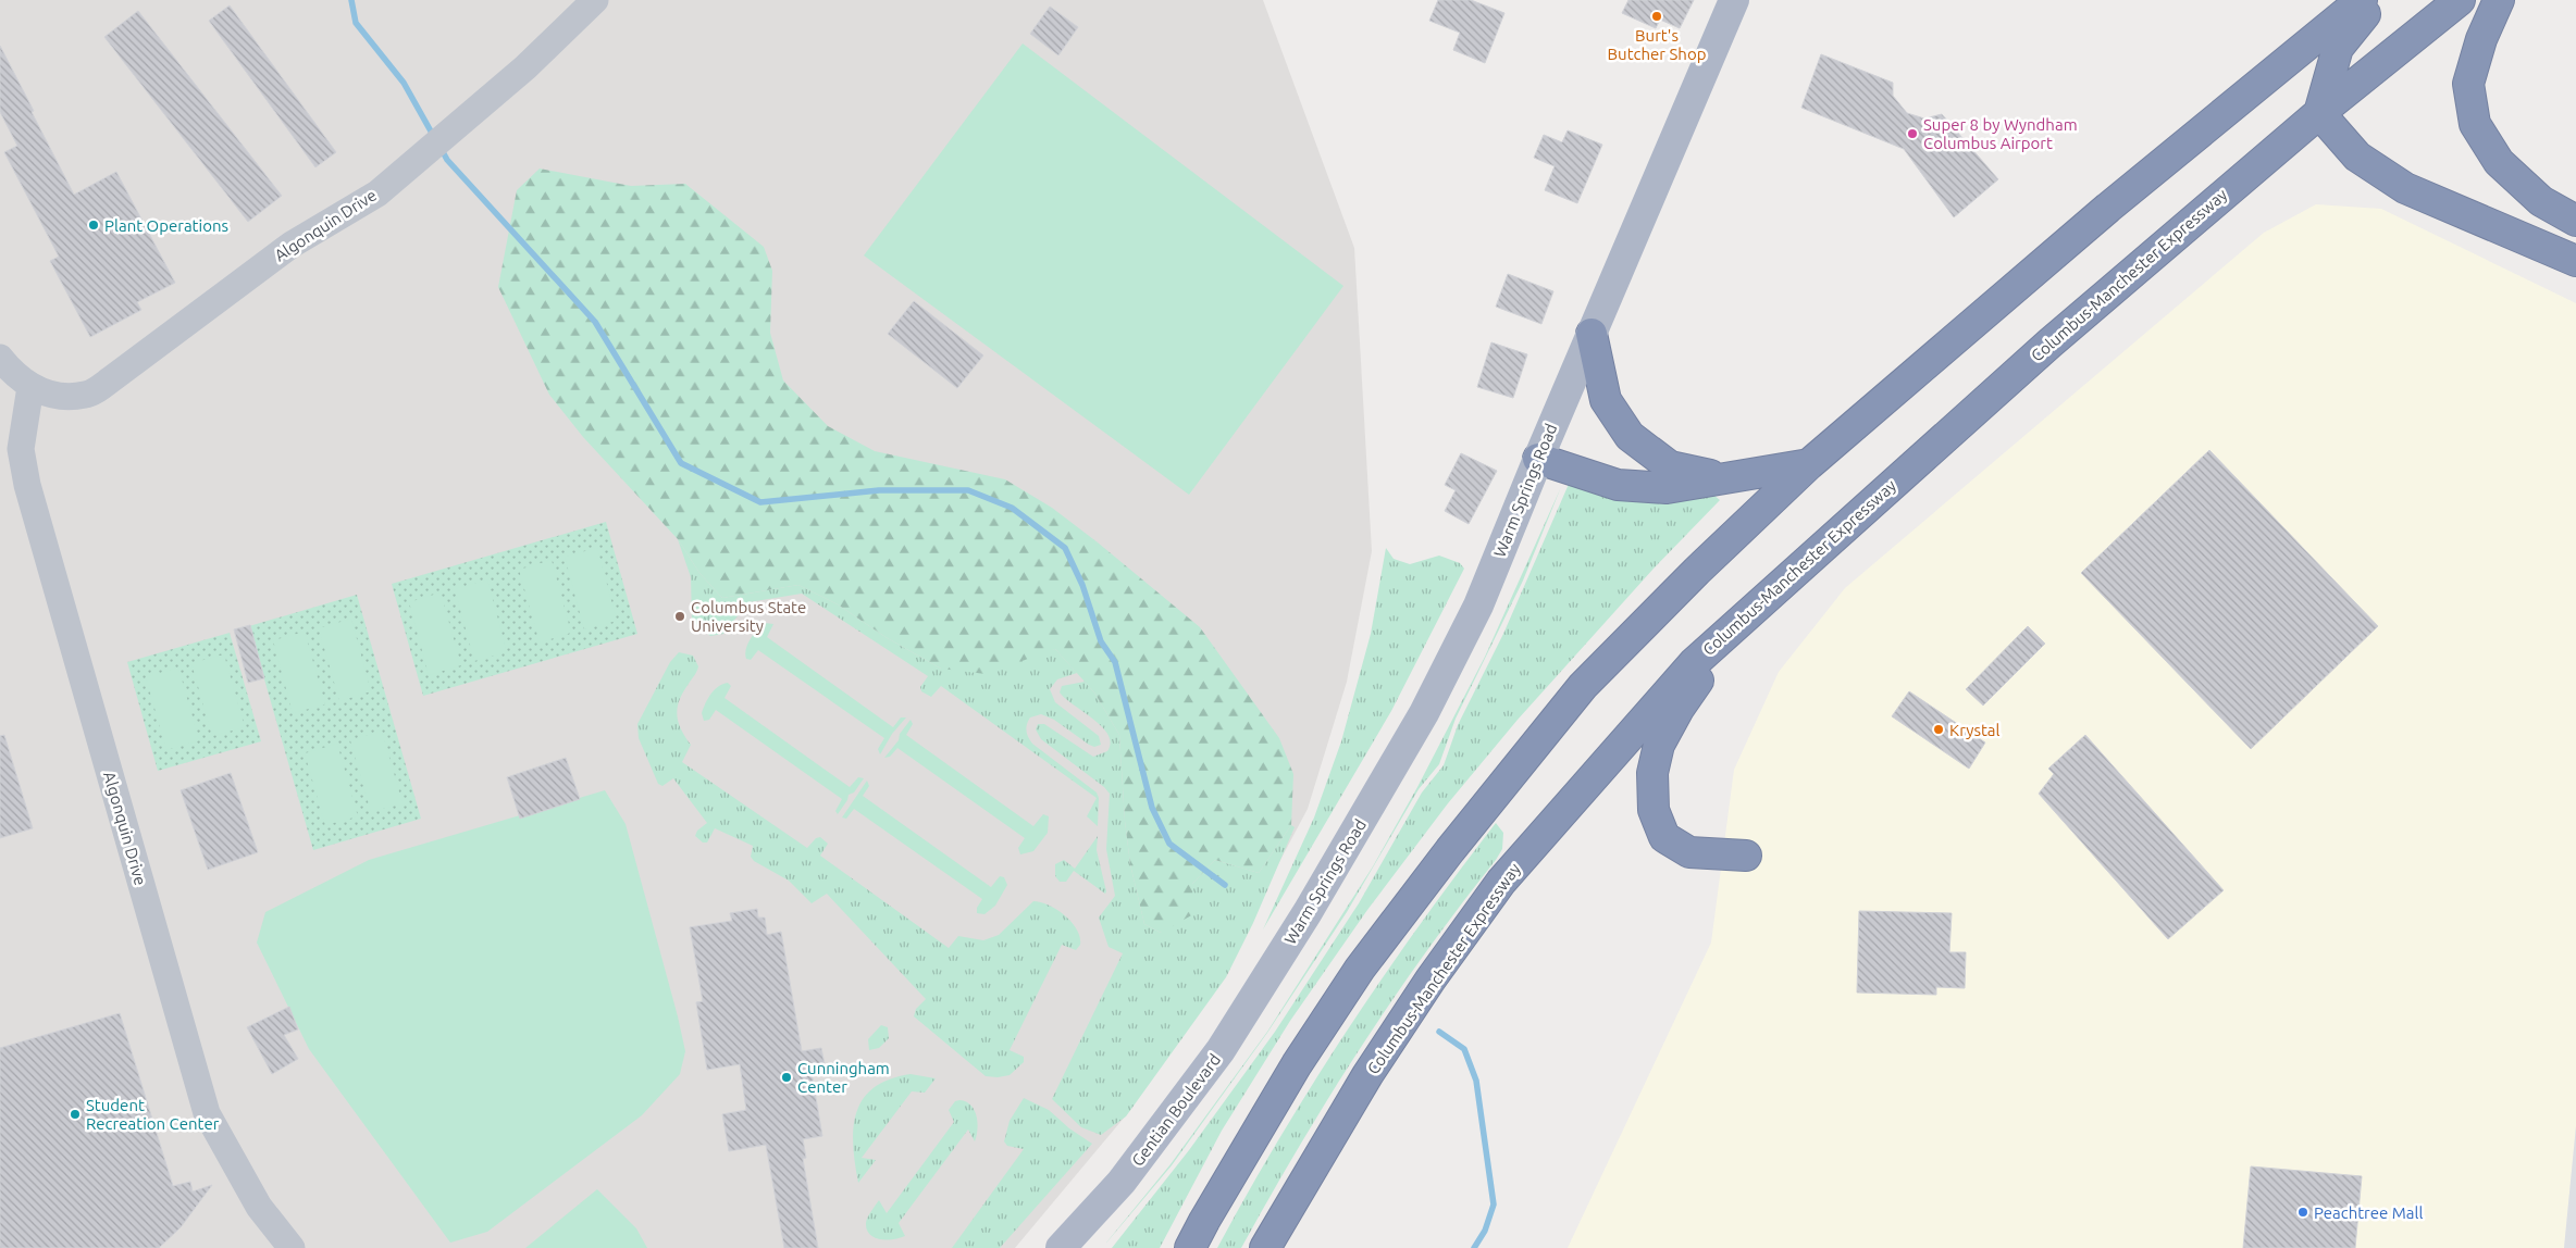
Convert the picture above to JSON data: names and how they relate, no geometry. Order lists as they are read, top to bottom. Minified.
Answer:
{"streets":{"highway":["Columbus-Manchester Expressway"],"main road":["Warm Springs Road","Gentian Boulevard"],"street":["Algonquin Drive"]},"crossings":[["Warm Springs Road","Gentian Boulevard"]],"places":["Burt's Butcher Shop","Super 8 by Wyndham Columbus Airport","Plant Operations","Columbus State University","Krystal","Cunningham Center","Student Recreation Center","Peachtree Mall"]}
